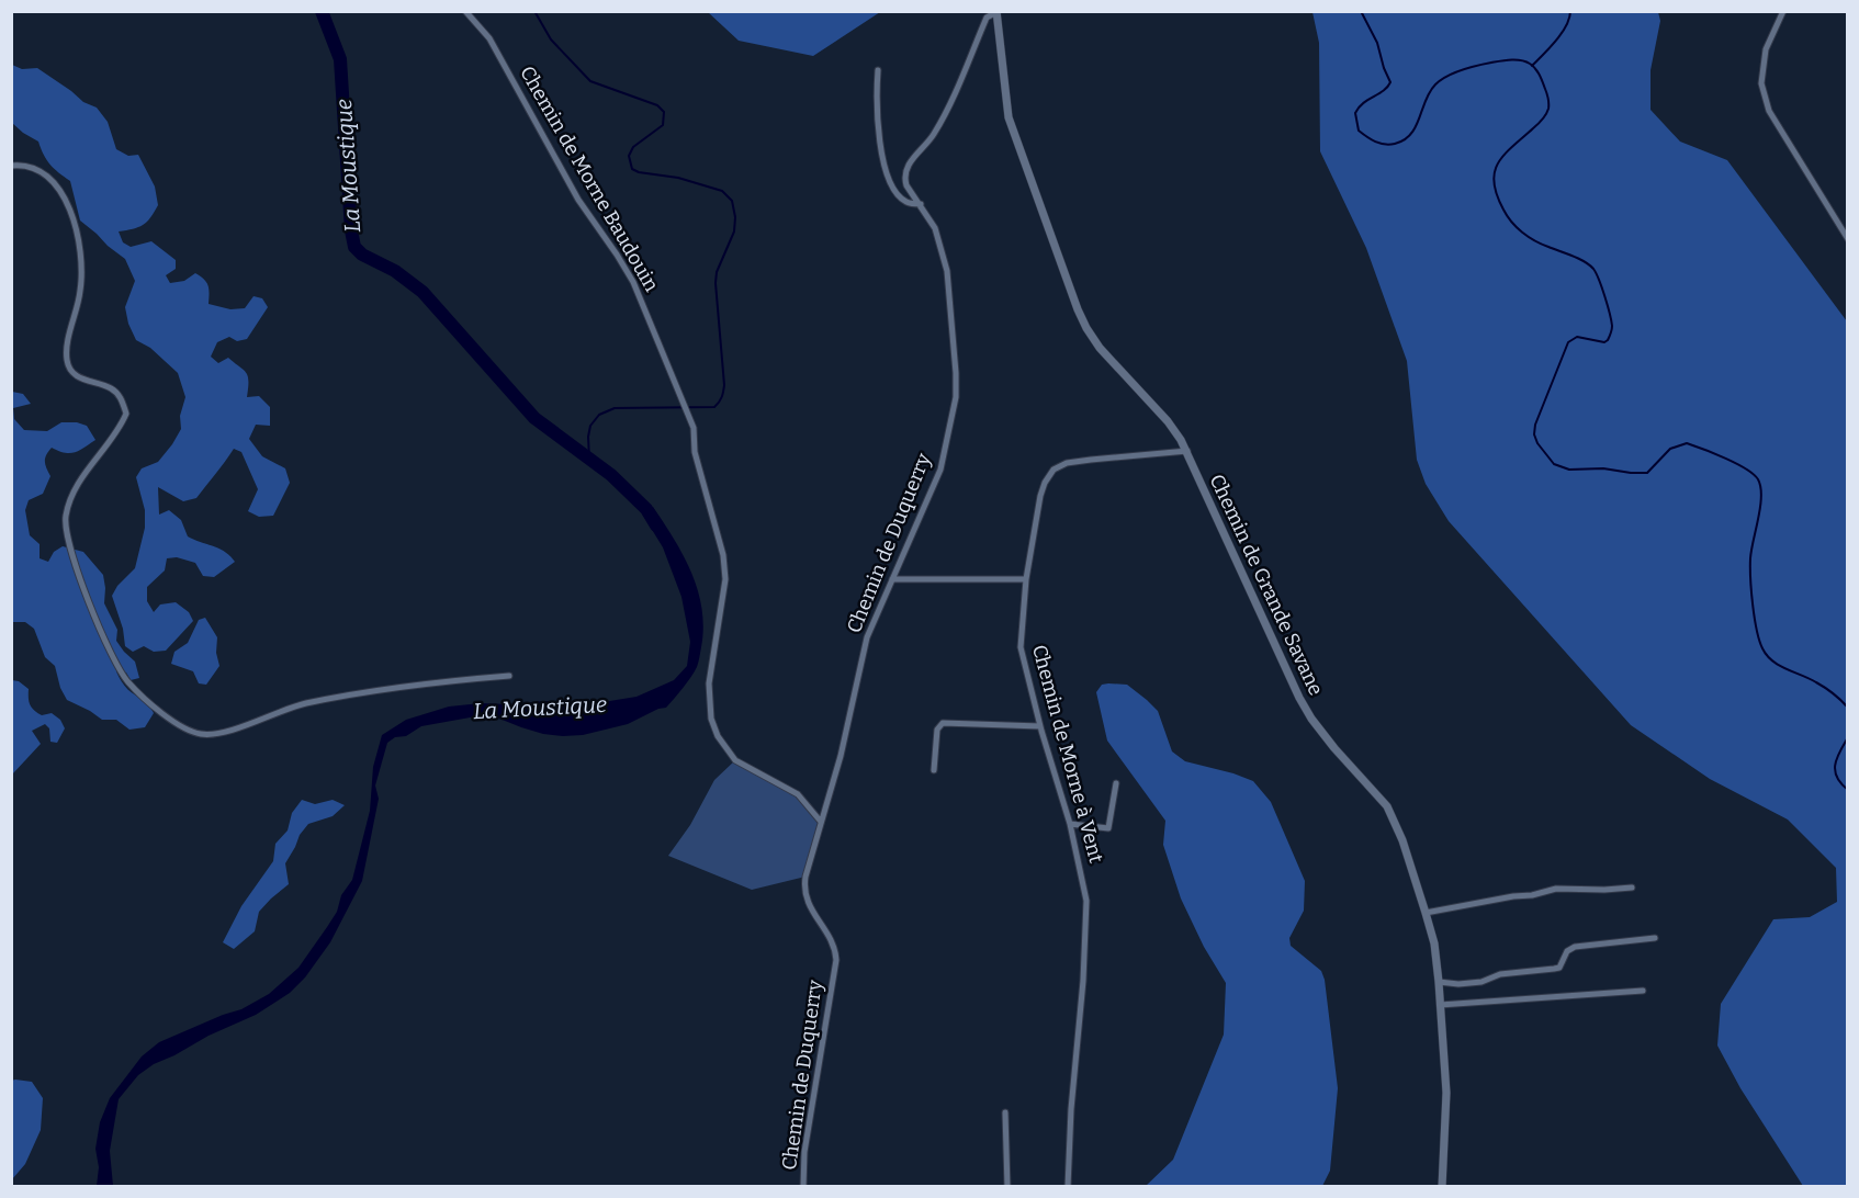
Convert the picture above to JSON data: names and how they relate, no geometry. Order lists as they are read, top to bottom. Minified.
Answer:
{"streets":{"street":["Chemin de Morne Baudouin","Chemin de Duquerry","Chemin de Grande Savane","Chemin de Morne à Vent"]},"crossings":[["Chemin de Morne Baudouin","Chemin de Duquerry"],["Chemin de Duquerry","Chemin de Grande Savane"],["Chemin de Grande Savane","Chemin de Morne à Vent"]],"water":["La Moustique"]}
